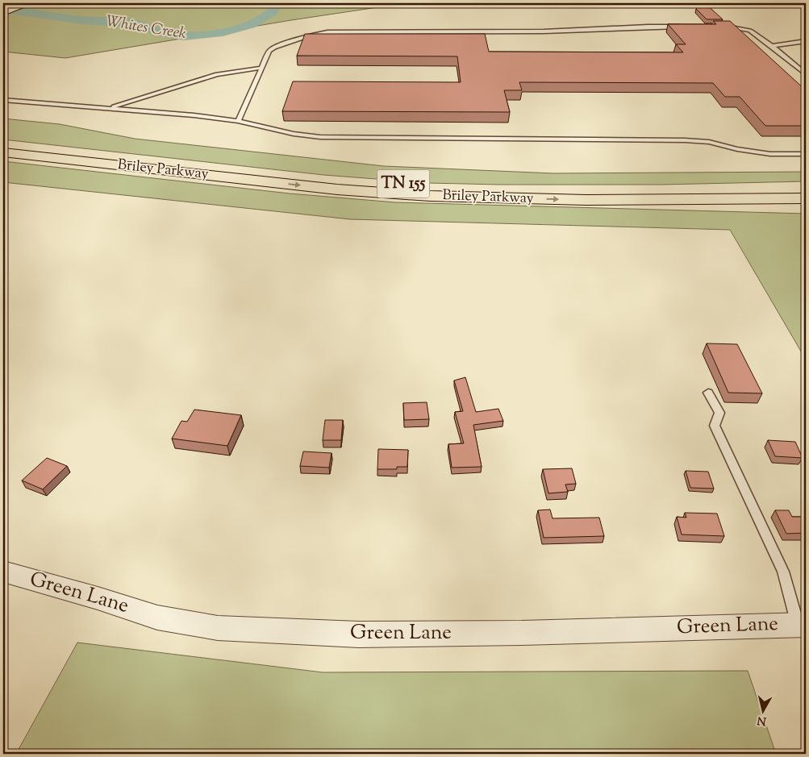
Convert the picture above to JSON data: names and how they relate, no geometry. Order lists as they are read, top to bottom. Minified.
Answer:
{"streets":{"highway":["Briley Parkway","TN 155"],"street":["Green Lane"]},"water":["Whites Creek"],"north":"bottom"}
